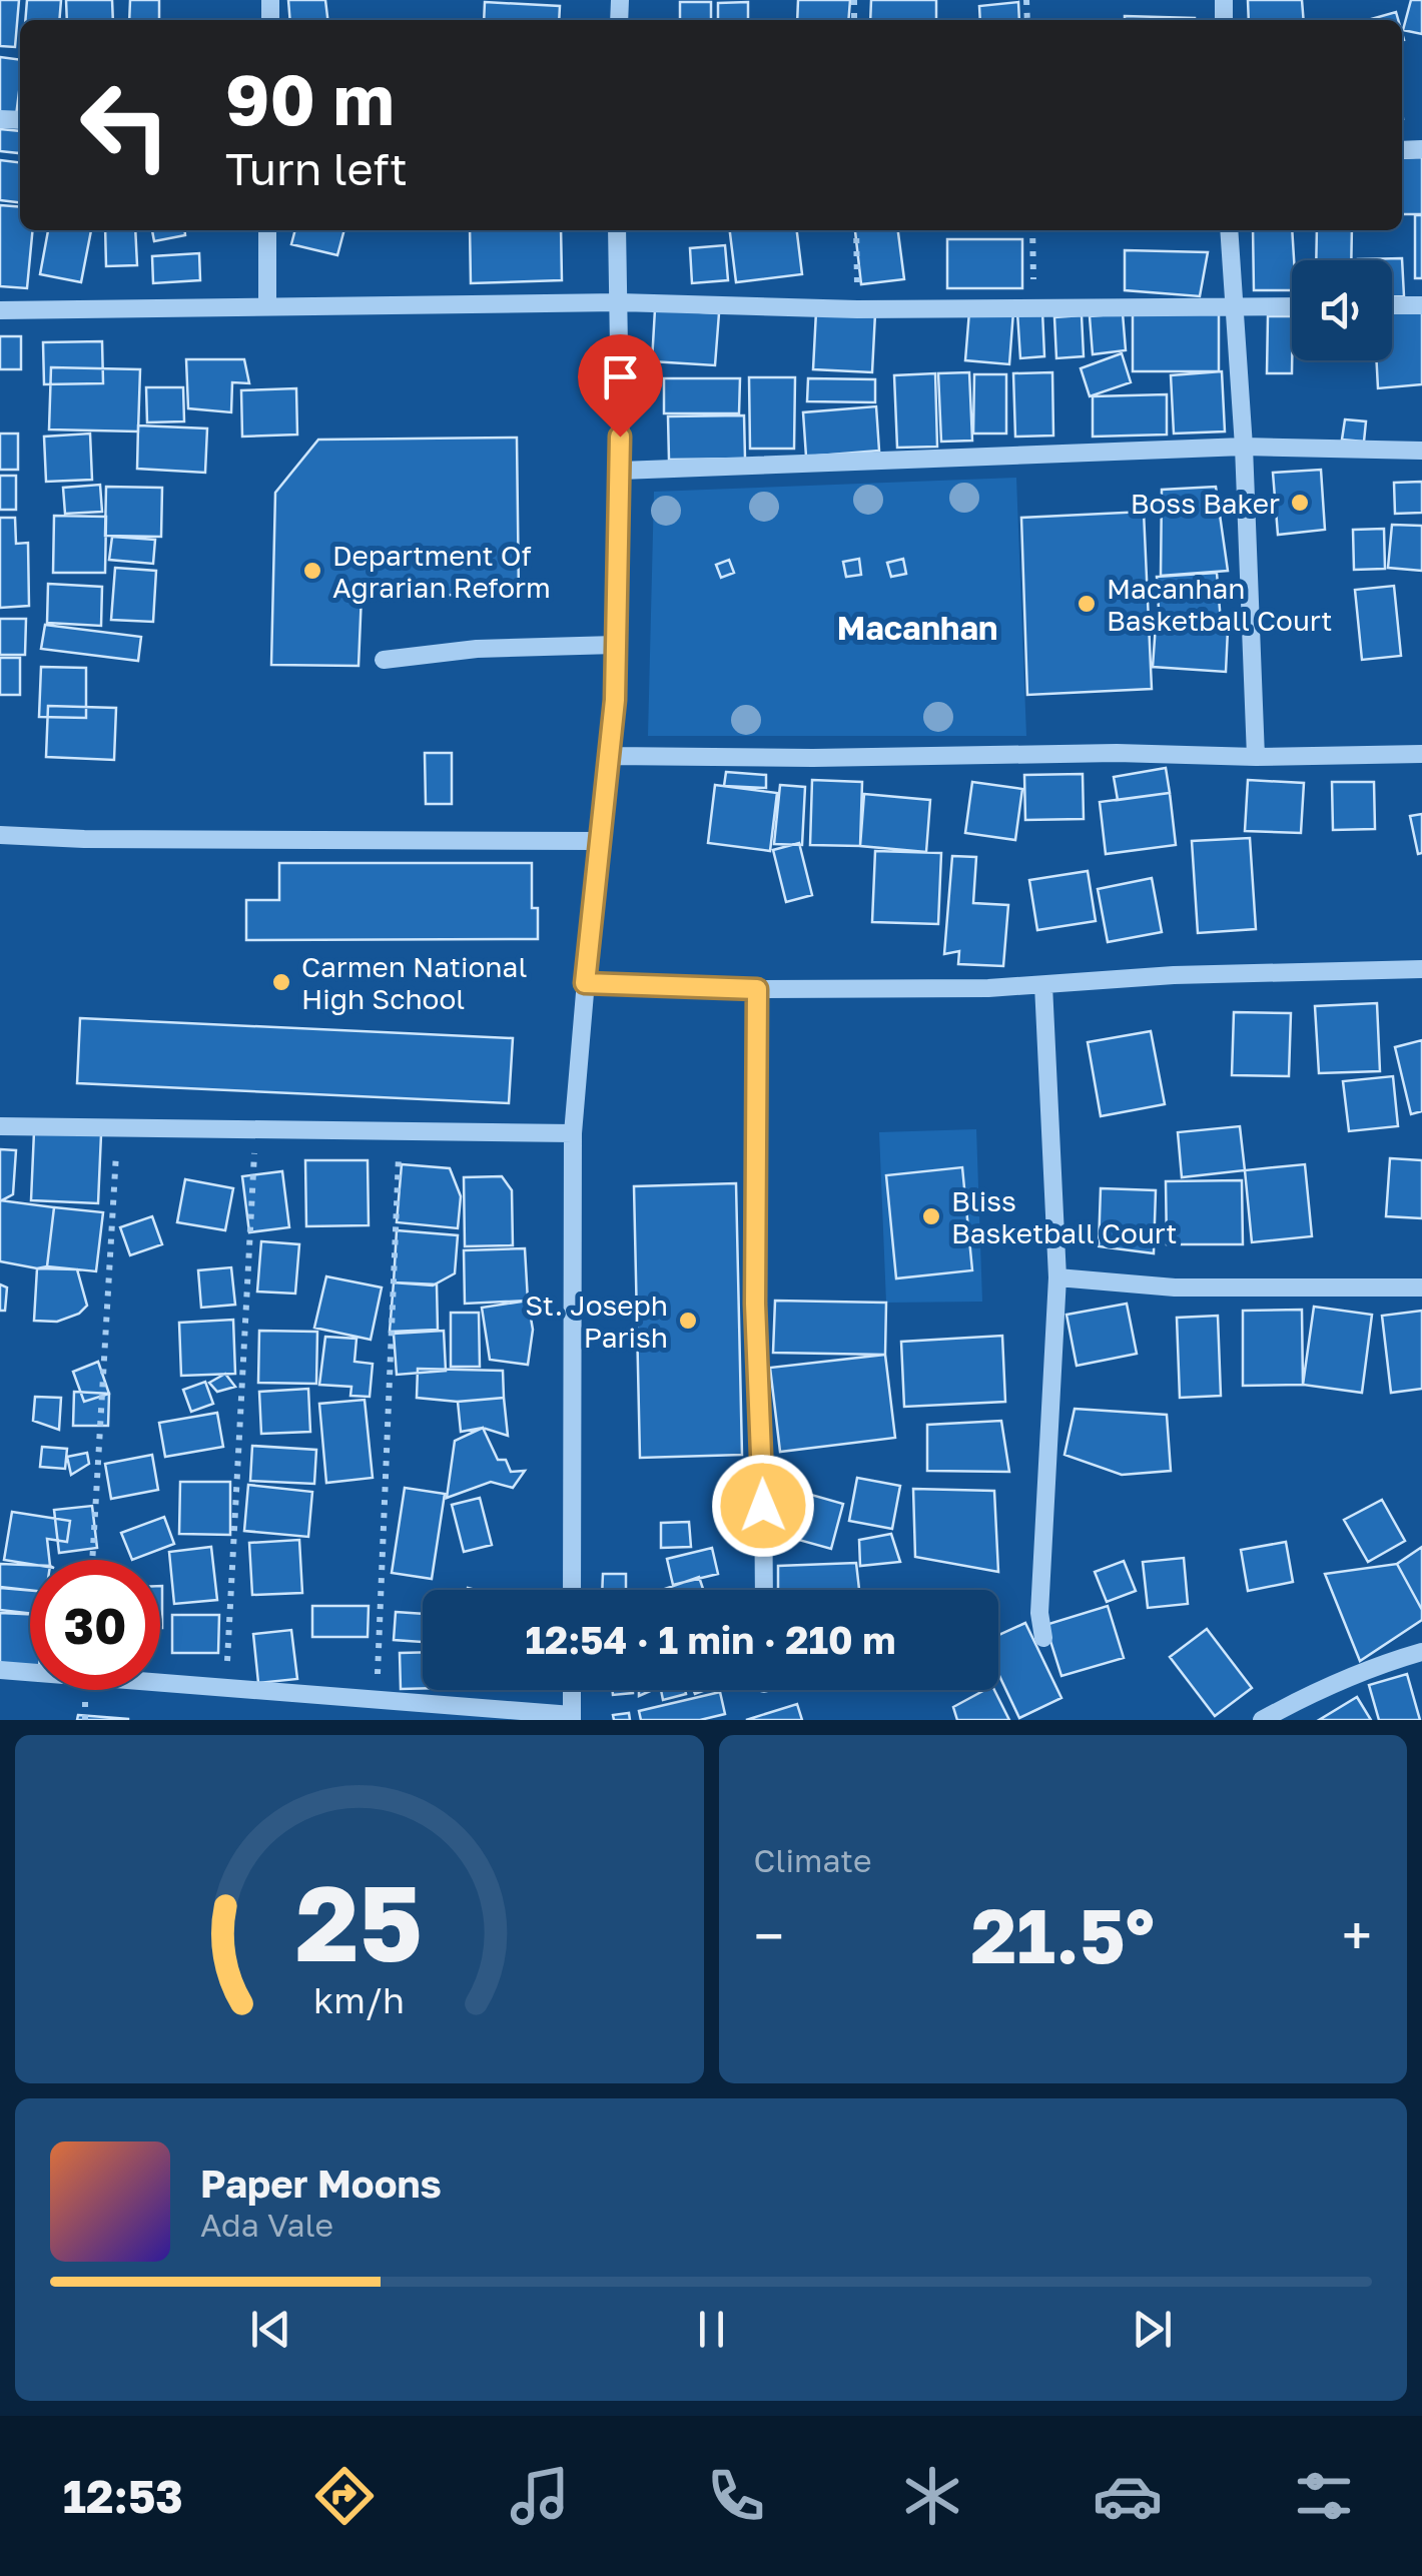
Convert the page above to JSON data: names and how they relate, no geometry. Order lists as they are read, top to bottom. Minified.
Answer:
{"districts":["Macanhan"],"places":["Boss Baker","Department Of Agrarian Reform","Macanhan Basketball Court","Carmen National High School","Bliss Basketball Court","St. Joseph Parish"],"page":{"turn":["90 m","Turn left"],"limit":"30","trip":"12:54 · 1 min · 210 m","tile":"Climate","heat":["−","21.5°","+"],"song":["Paper Moons","Ada Vale"],"tabs":"12:53","gauge":["25","km/h"]}}
